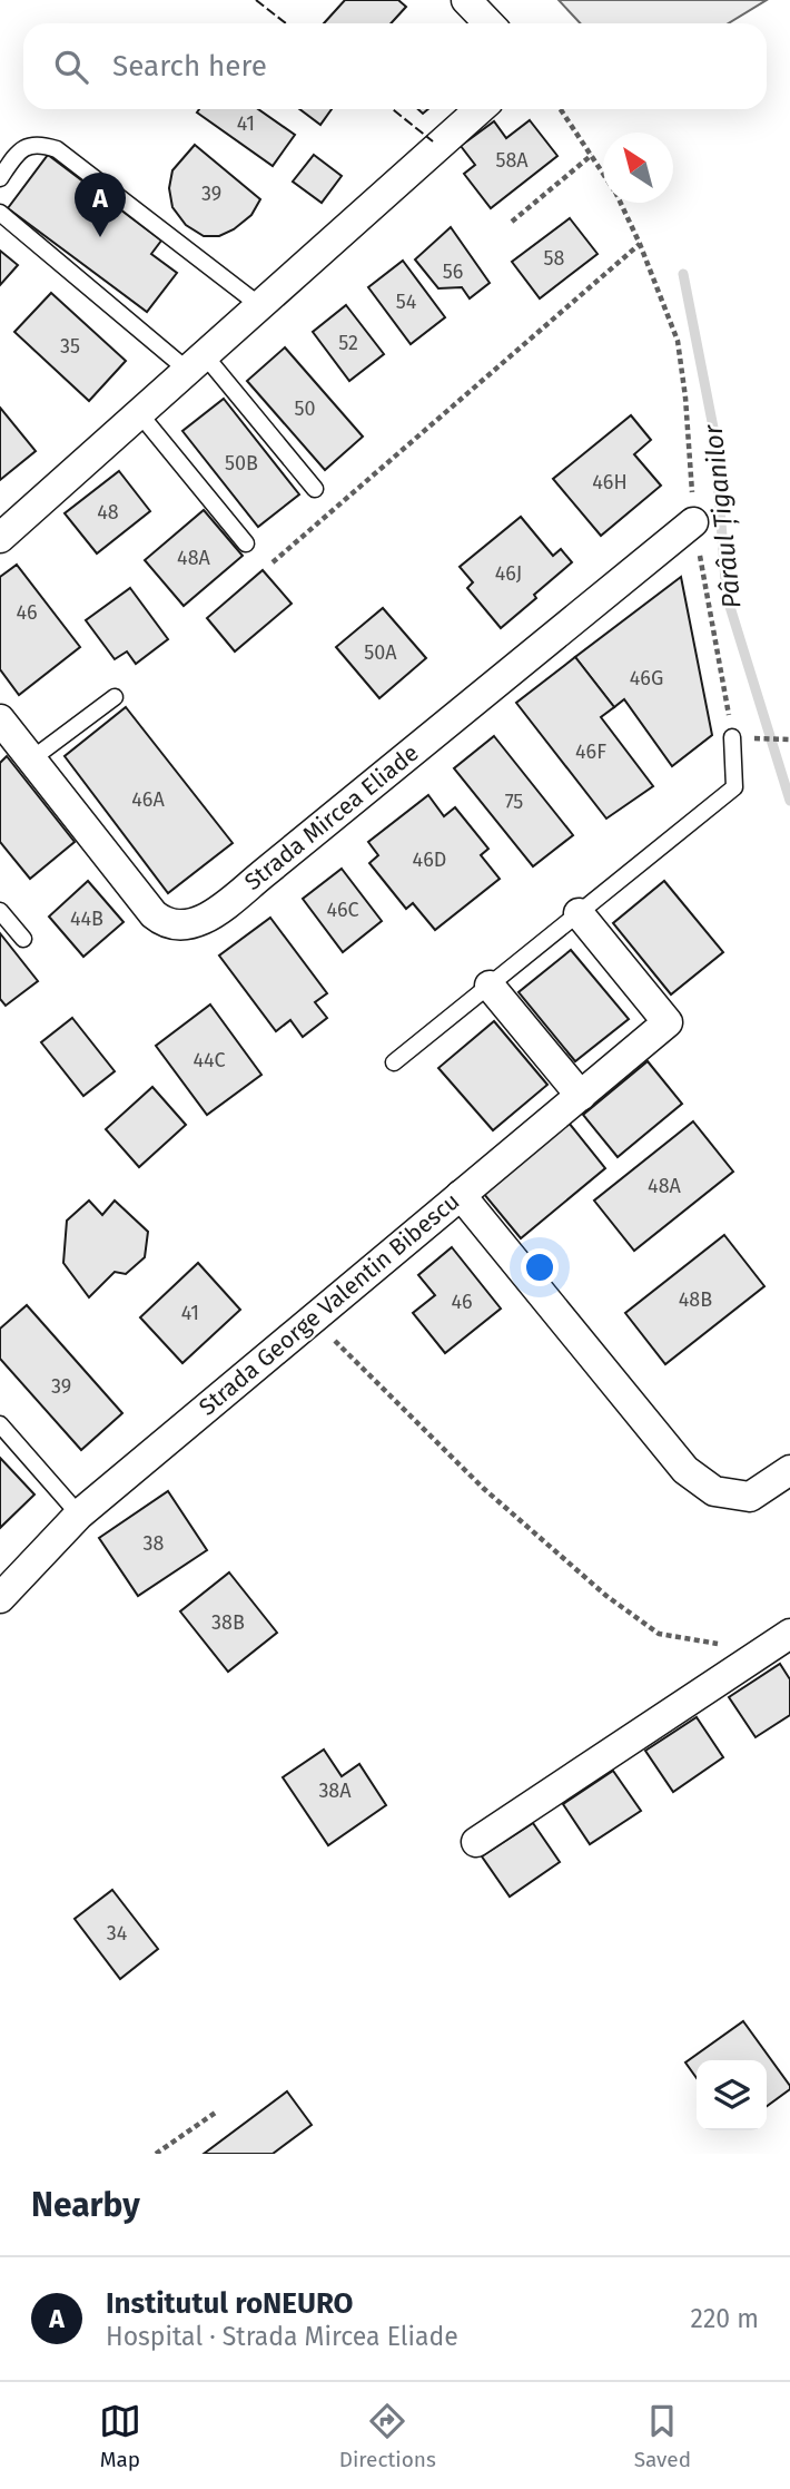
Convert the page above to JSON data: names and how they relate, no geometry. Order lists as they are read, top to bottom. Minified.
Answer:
{"streets":{"street":["Strada Mircea Eliade","Strada George Valentin Bibescu"]},"water":["Pârâul Țiganilor"],"house_numbers":["41","58A","39","58","56","54","52","35","50","50B","46H","48","48A","46J","46","50A","46G","46F","46A","75","46D","46C","44B","44C","48A","48B","46","41","39","38","38B","38A","34"],"north":"top left","page":{"search":"Search here","pins":"A","heading":"Nearby","list":[{"mark":"A","name":"Institutul roNEURO","note":"Hospital · Strada Mircea Eliade","value":"220 m"}],"nav":["Map","Directions","Saved"]}}
